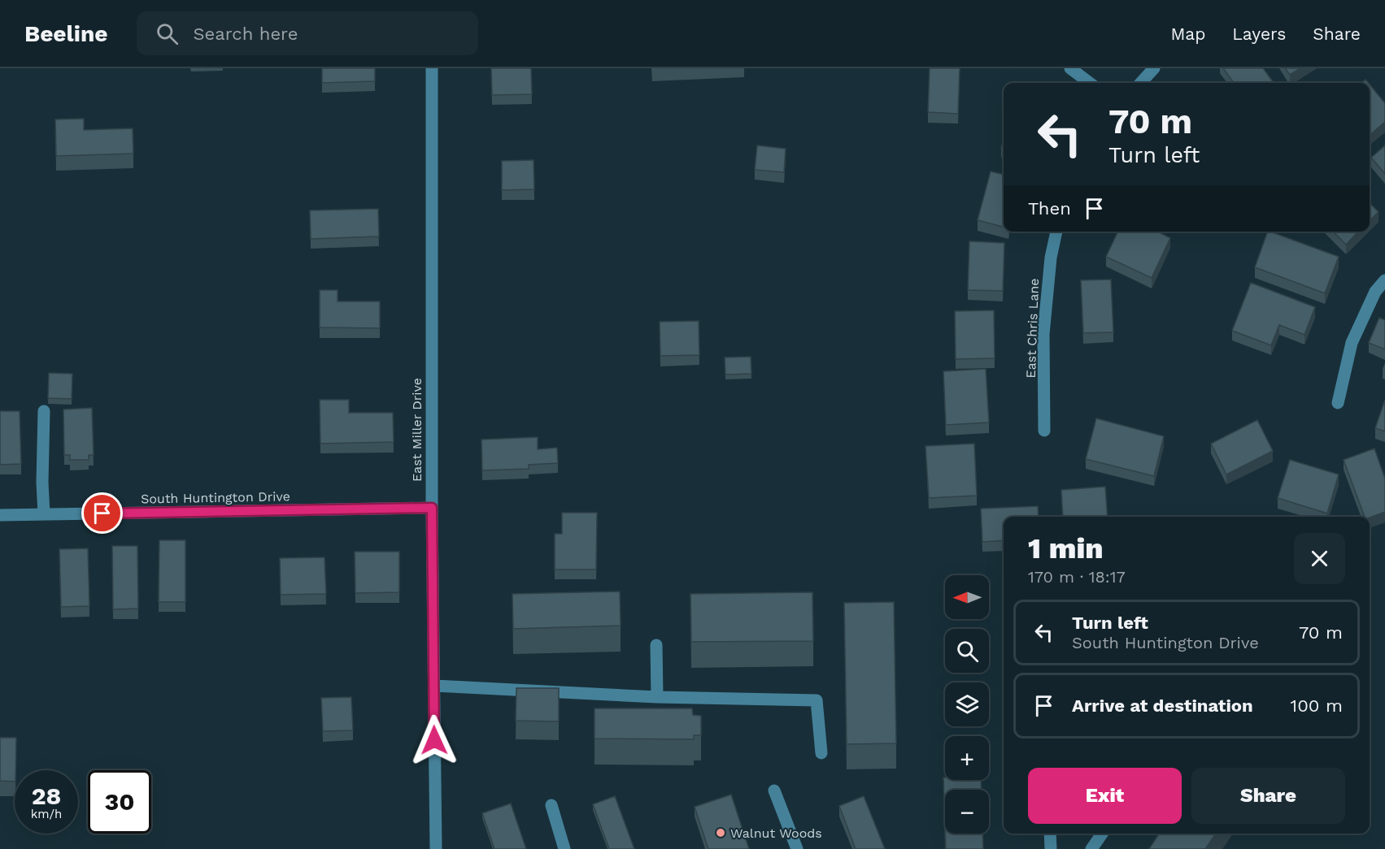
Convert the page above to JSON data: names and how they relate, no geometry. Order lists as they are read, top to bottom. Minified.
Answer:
{"streets":{"street":["East Chris Lane","East Miller Drive","South Huntington Drive"]},"crossings":[["East Miller Drive","South Huntington Drive"]],"places":["Walnut Woods"],"north":"left","page":{"header":"Beeline","search":"Search here","nav":["Map","Layers","Share"],"turn":["70 m","Turn left"],"then":"Then","heading":["1 min","170 m · 18:17"],"map_buttons":["+","−"],"list":[{"name":"Turn left","note":"South Huntington Drive","value":"70 m"},{"name":"Arrive at destination","value":"100 m"}],"buttons":["Exit","Share"],"speed":"28 km/h","limit":"30"}}
